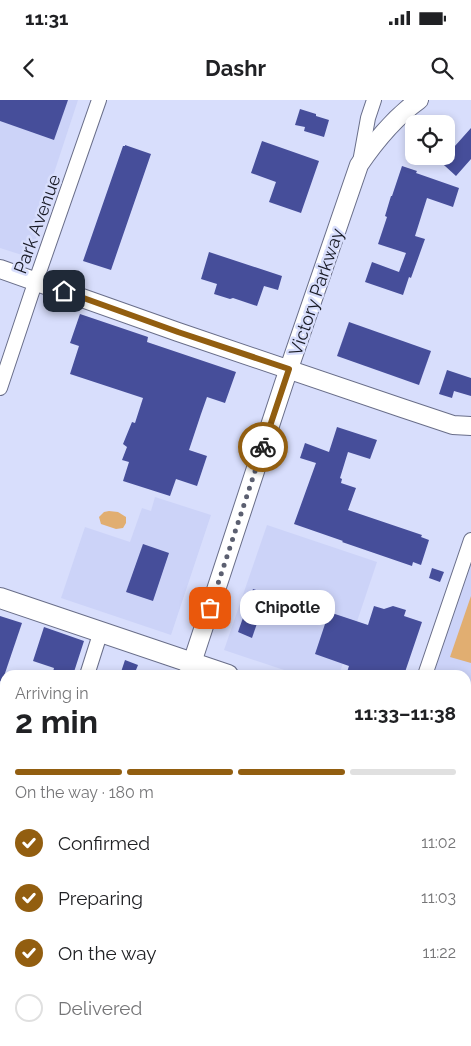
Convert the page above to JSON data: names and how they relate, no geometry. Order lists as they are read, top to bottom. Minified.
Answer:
{"streets":{"street":["Park Avenue","Victory Parkway"]},"places":["Chipotle"],"page":{"status":"11:31","header":"Dashr","bubble":"Chipotle","heading":["2 min","Arriving in","11:33–11:38"],"bar":"On the way · 180 m","list":[["Confirmed","11:02"],["Preparing","11:03"],["On the way","11:22"],"Delivered"]}}
